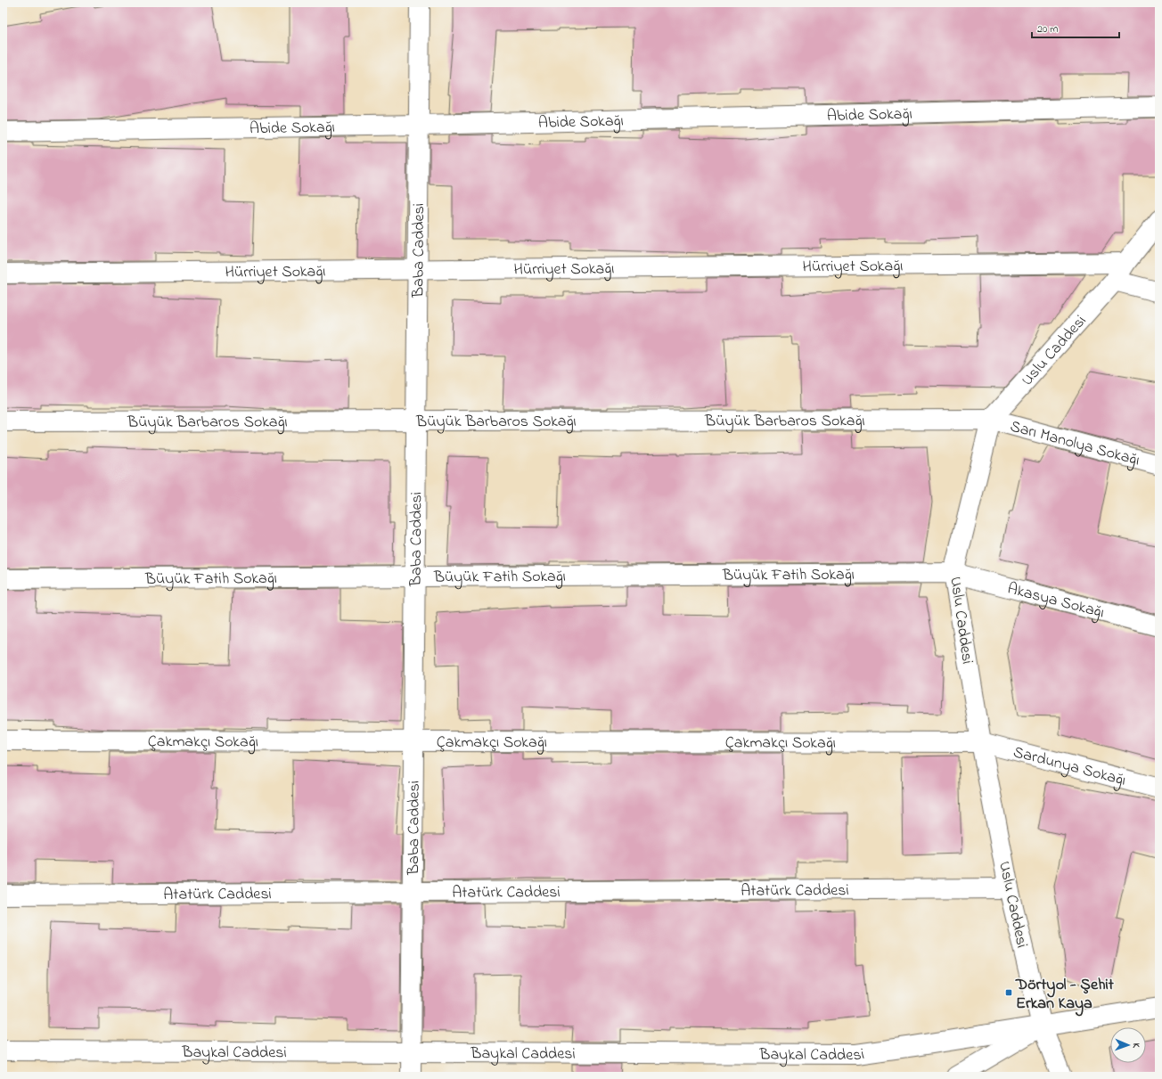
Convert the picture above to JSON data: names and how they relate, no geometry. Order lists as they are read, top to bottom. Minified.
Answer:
{"streets":{"street":["Abide Sokağı","Baba Caddesi","Hürriyet Sokağı","Uslu Caddesi","Büyük Barbaros Sokağı","Sarı Manolya Sokağı","Büyük Fatih Sokağı","Akasya Sokağı","Çakmakçı Sokağı","Sardunya Sokağı","Atatürk Caddesi","Baykal Caddesi"]},"crossings":[["Abide Sokağı","Baba Caddesi"],["Baba Caddesi","Hürriyet Sokağı"],["Baba Caddesi","Büyük Barbaros Sokağı"],["Baba Caddesi","Büyük Fatih Sokağı"],["Baba Caddesi","Çakmakçı Sokağı"],["Baba Caddesi","Atatürk Caddesi"],["Baba Caddesi","Baykal Caddesi"],["Hürriyet Sokağı","Uslu Caddesi"],["Uslu Caddesi","Büyük Barbaros Sokağı"],["Uslu Caddesi","Sarı Manolya Sokağı"],["Uslu Caddesi","Büyük Fatih Sokağı"],["Uslu Caddesi","Akasya Sokağı"],["Uslu Caddesi","Çakmakçı Sokağı"],["Uslu Caddesi","Sardunya Sokağı"],["Uslu Caddesi","Atatürk Caddesi"],["Uslu Caddesi","Baykal Caddesi"],["Büyük Barbaros Sokağı","Sarı Manolya Sokağı"],["Büyük Fatih Sokağı","Akasya Sokağı"],["Çakmakçı Sokağı","Sardunya Sokağı"]],"places":{"transit":["Dörtyol - Şehit Erkan Kaya"]},"scale_bar":"20 m","north":"right"}
